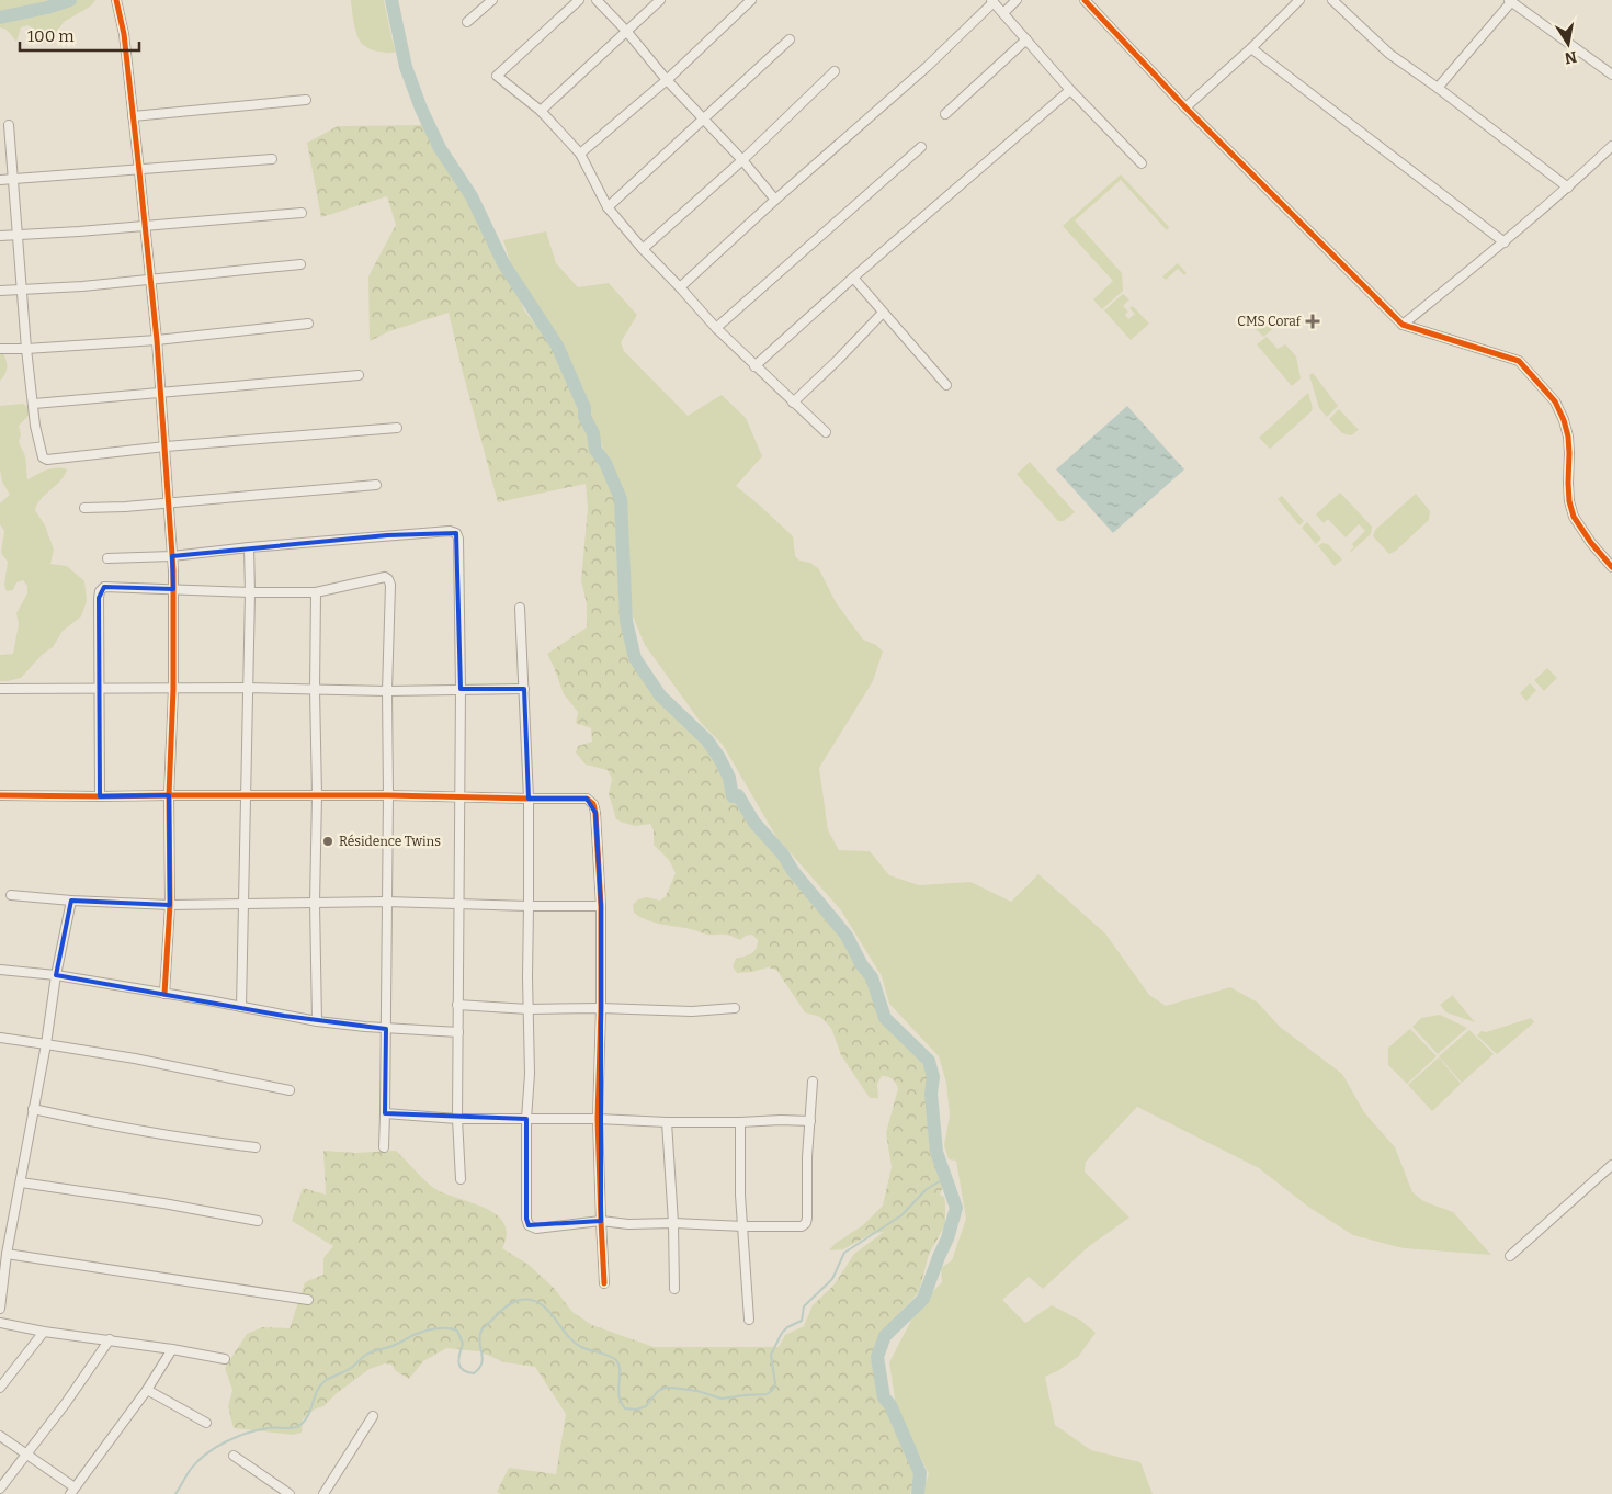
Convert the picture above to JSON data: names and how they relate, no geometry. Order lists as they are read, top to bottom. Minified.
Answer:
{"places":{"health":["CMS Coraf"],"other":["Résidence Twins"]},"scale_bar":"100 m","north":"bottom"}
